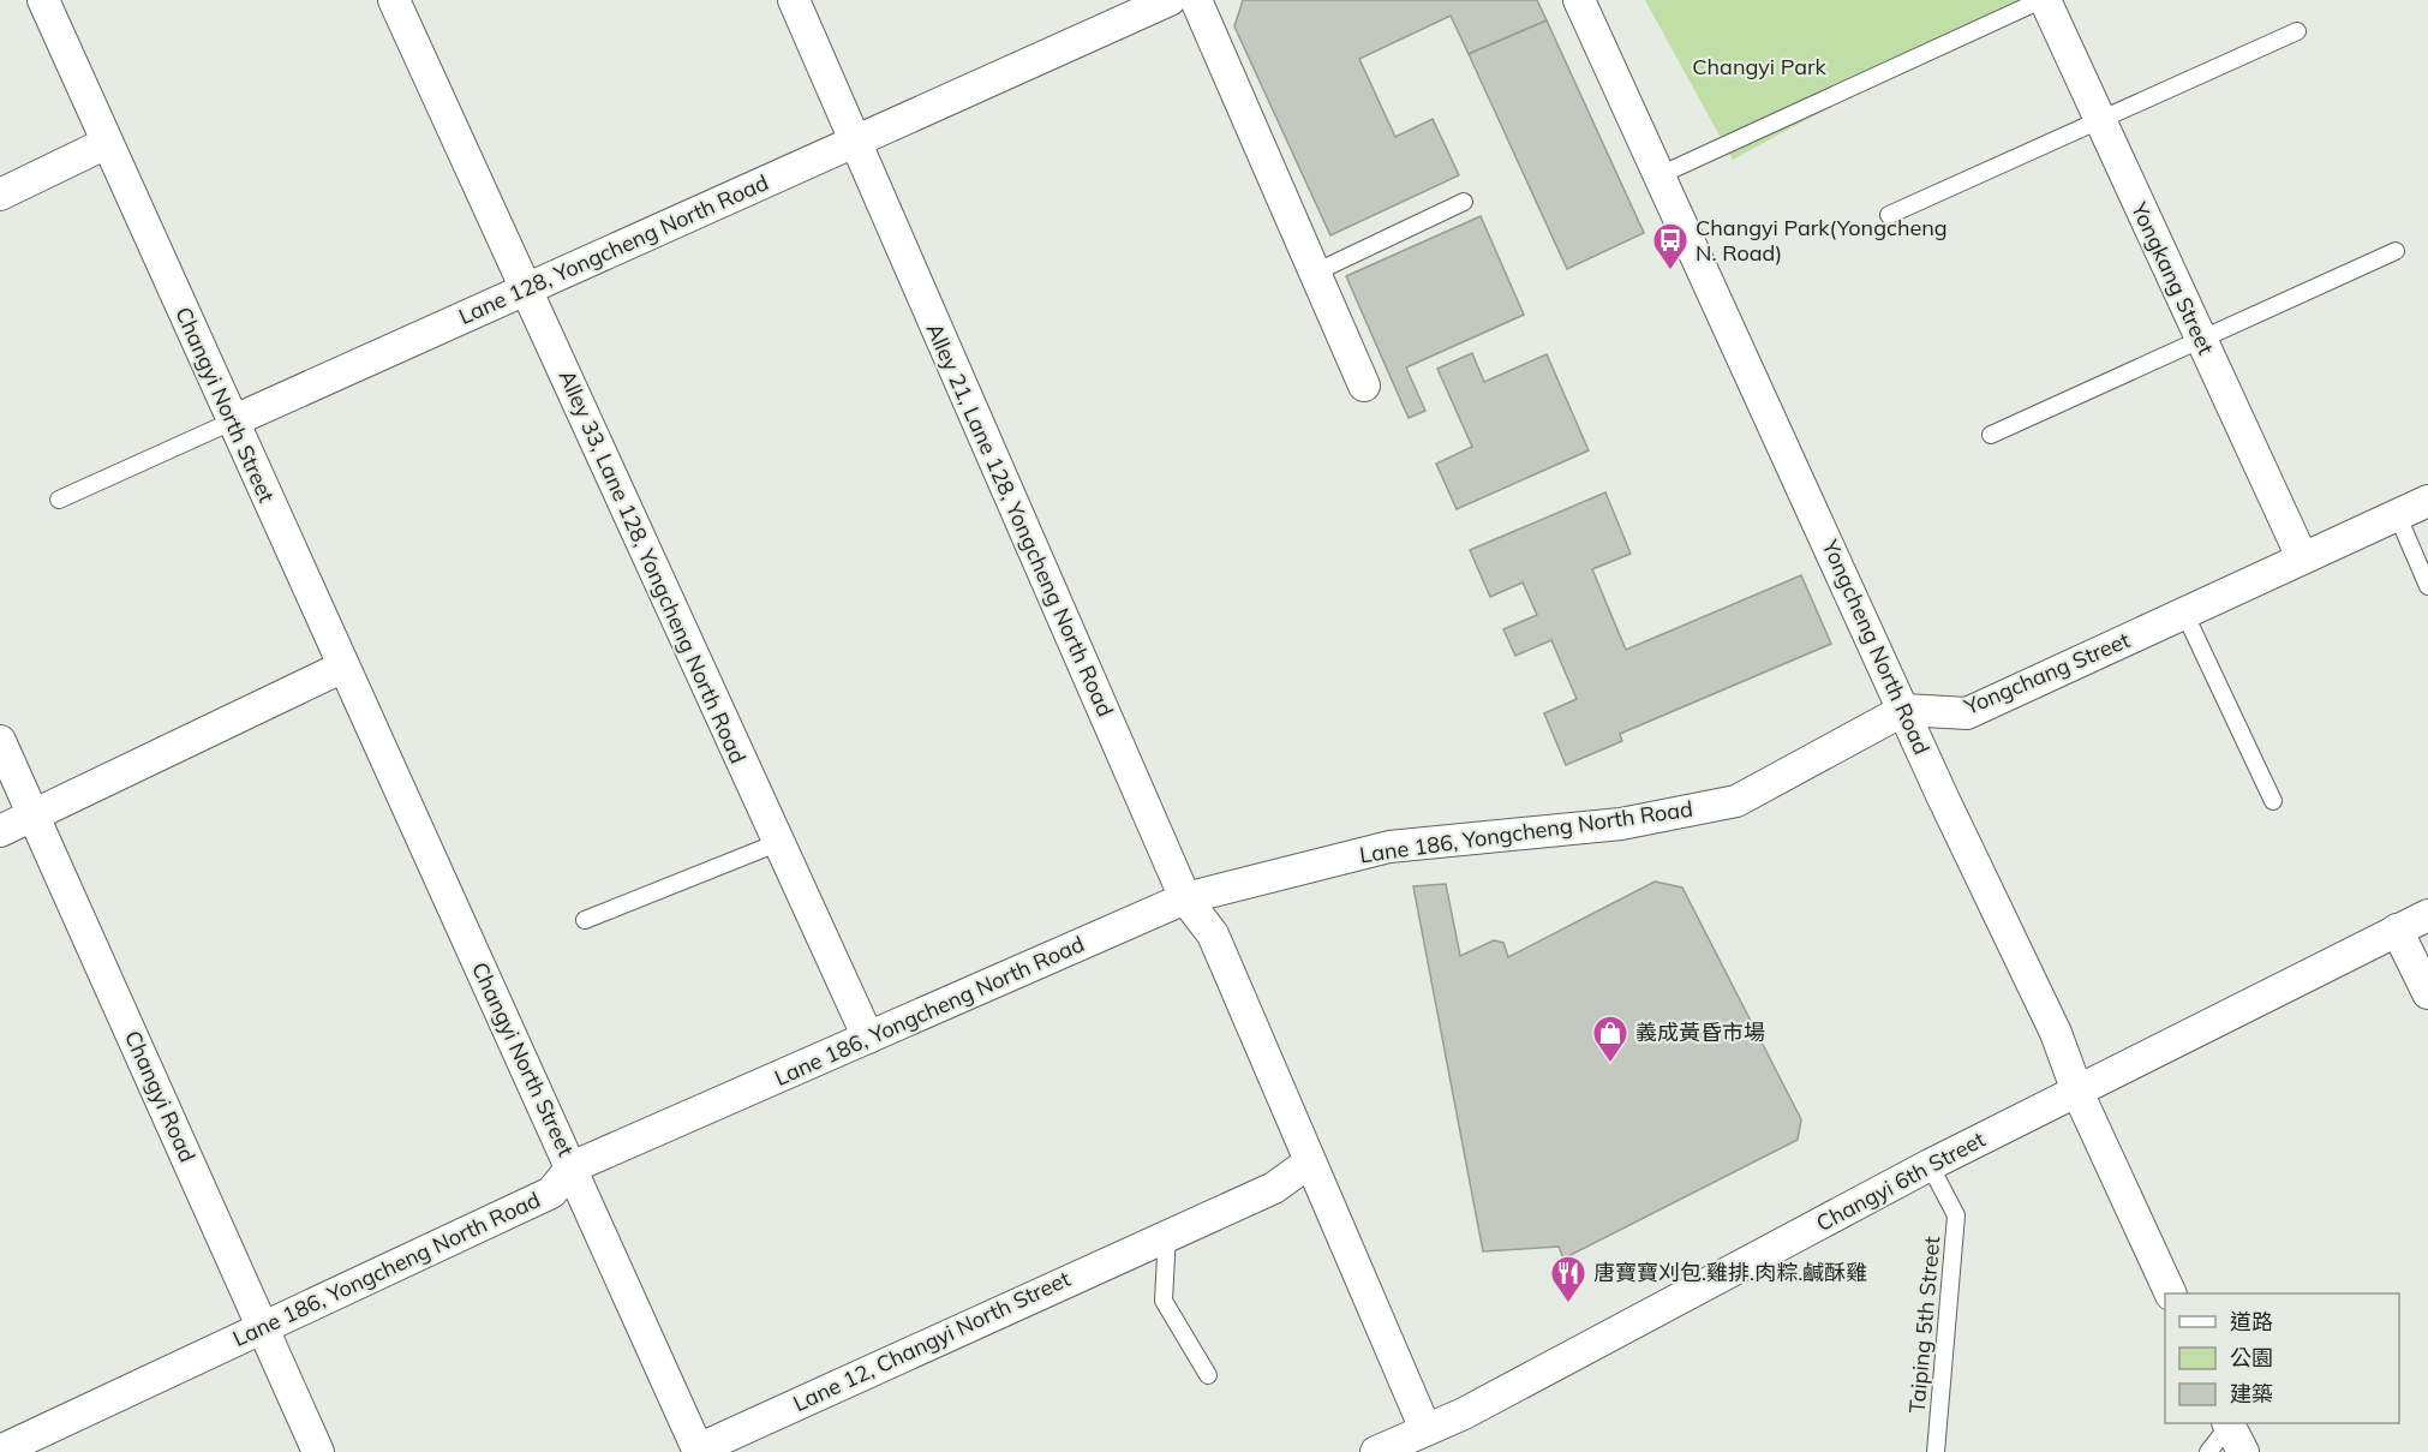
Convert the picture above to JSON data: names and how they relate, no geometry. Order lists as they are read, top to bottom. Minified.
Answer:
{"streets":{"street":["Lane 128, Yongcheng North Road","Yongkang Street","Changyi North Street","Alley 21, Lane 128, Yongcheng North Road","Alley 33, Lane 128, Yongcheng North Road","Yongcheng North Road","Yongchang Street","Lane 186, Yongcheng North Road","Changyi Road","Changyi 6th Street","Lane 12, Changyi North Street"],"lane":["Taiping 5th Street"]},"crossings":[["Lane 128, Yongcheng North Road","Changyi North Street"],["Lane 128, Yongcheng North Road","Alley 21, Lane 128, Yongcheng North Road"],["Lane 128, Yongcheng North Road","Alley 33, Lane 128, Yongcheng North Road"],["Yongkang Street","Yongchang Street"],["Changyi North Street","Lane 186, Yongcheng North Road"],["Changyi North Street","Lane 12, Changyi North Street"],["Alley 21, Lane 128, Yongcheng North Road","Lane 186, Yongcheng North Road"],["Alley 21, Lane 128, Yongcheng North Road","Changyi 6th Street"],["Alley 21, Lane 128, Yongcheng North Road","Lane 12, Changyi North Street"],["Alley 33, Lane 128, Yongcheng North Road","Lane 186, Yongcheng North Road"],["Yongcheng North Road","Yongchang Street"],["Yongcheng North Road","Lane 186, Yongcheng North Road"],["Yongcheng North Road","Changyi 6th Street"],["Yongchang Street","Lane 186, Yongcheng North Road"],["Lane 186, Yongcheng North Road","Changyi Road"],["Changyi 6th Street","Taiping 5th Street"]],"parks":["Changyi Park"],"places":{"bus stop":["Changyi Park(Yongcheng N. Road)"],"shop":["義成黃昏市場"],"restaurant":["唐寶寶刈包.雞排.肉粽.鹹酥雞"]},"legend":["道路","公園","建築"]}
